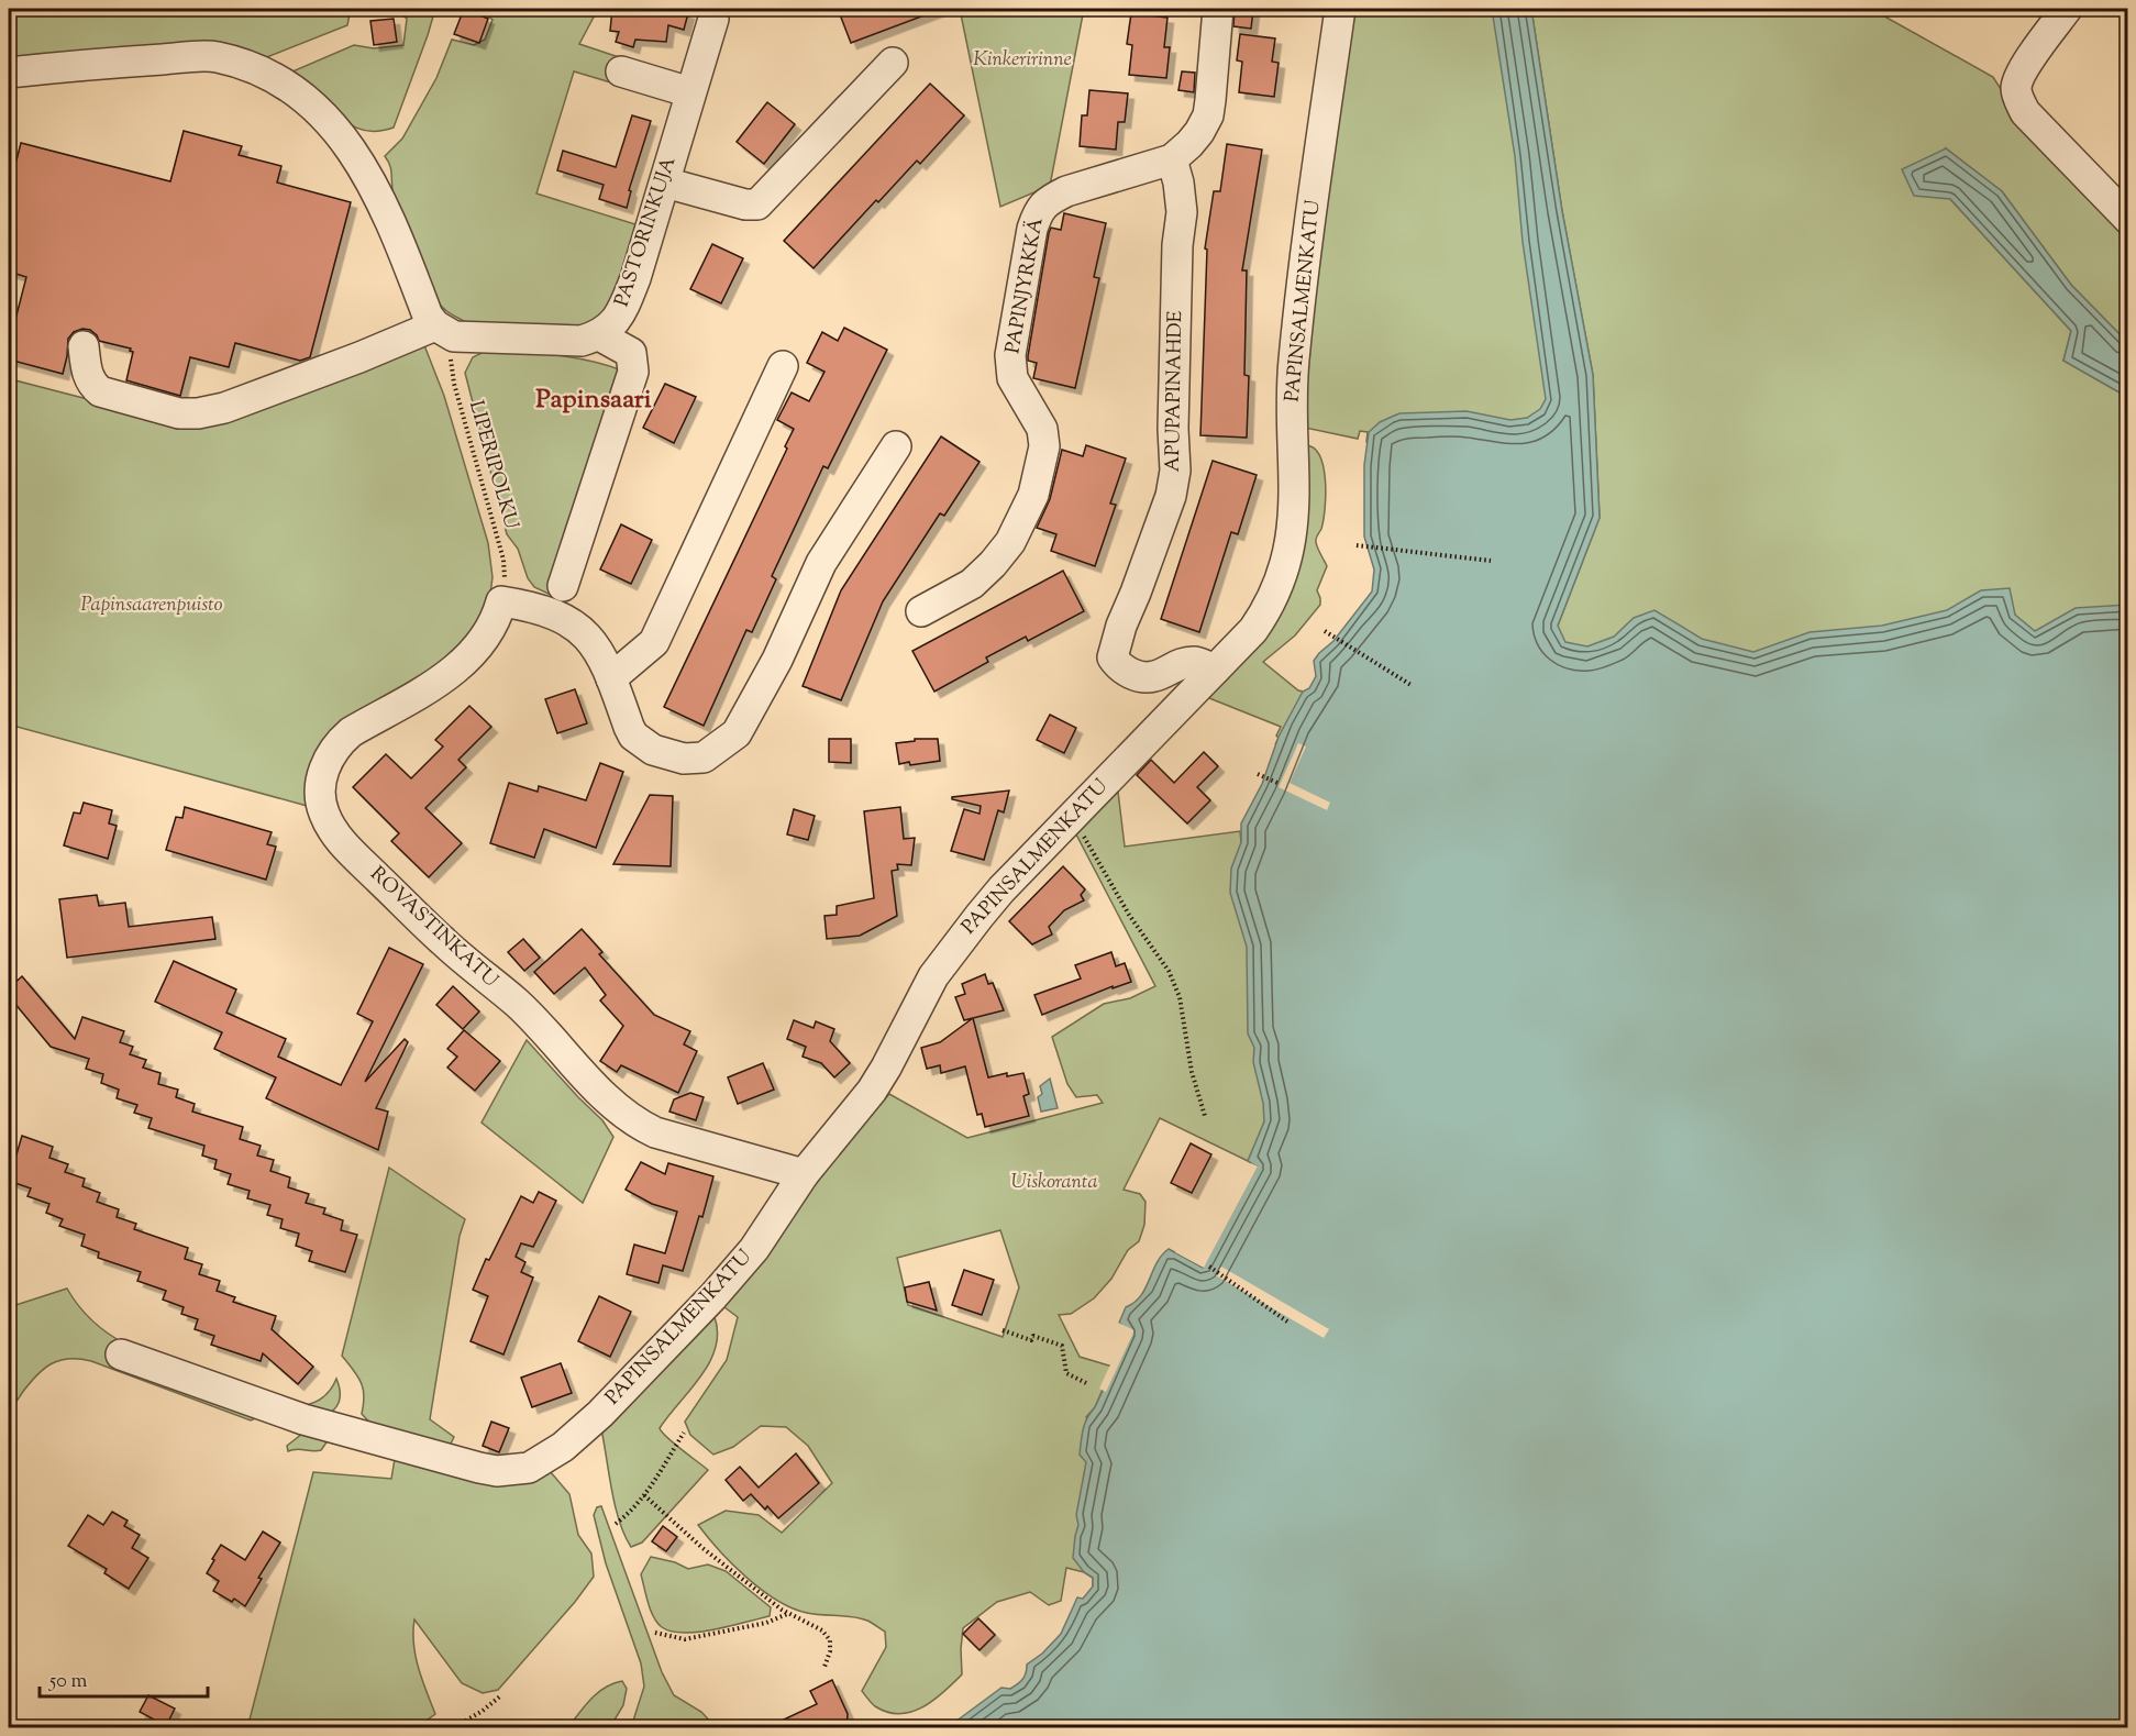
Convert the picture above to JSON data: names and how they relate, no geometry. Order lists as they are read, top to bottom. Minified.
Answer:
{"streets":{"street":["PASTORINKUJA","PAPINJYRKKÄ","PAPINSALMENKATU","APUPAPINAHDE","ROVASTINKATU"],"path":["LIPERIPOLKU"]},"crossings":[["PAPINJYRKKÄ","APUPAPINAHDE"],["PAPINSALMENKATU","APUPAPINAHDE"],["PAPINSALMENKATU","ROVASTINKATU"],["LIPERIPOLKU","ROVASTINKATU"]],"districts":["Papinsaari"],"parks":["Kinkeririnne","Papinsaarenpuisto","Uiskoranta"],"scale_bar":"50 m"}
